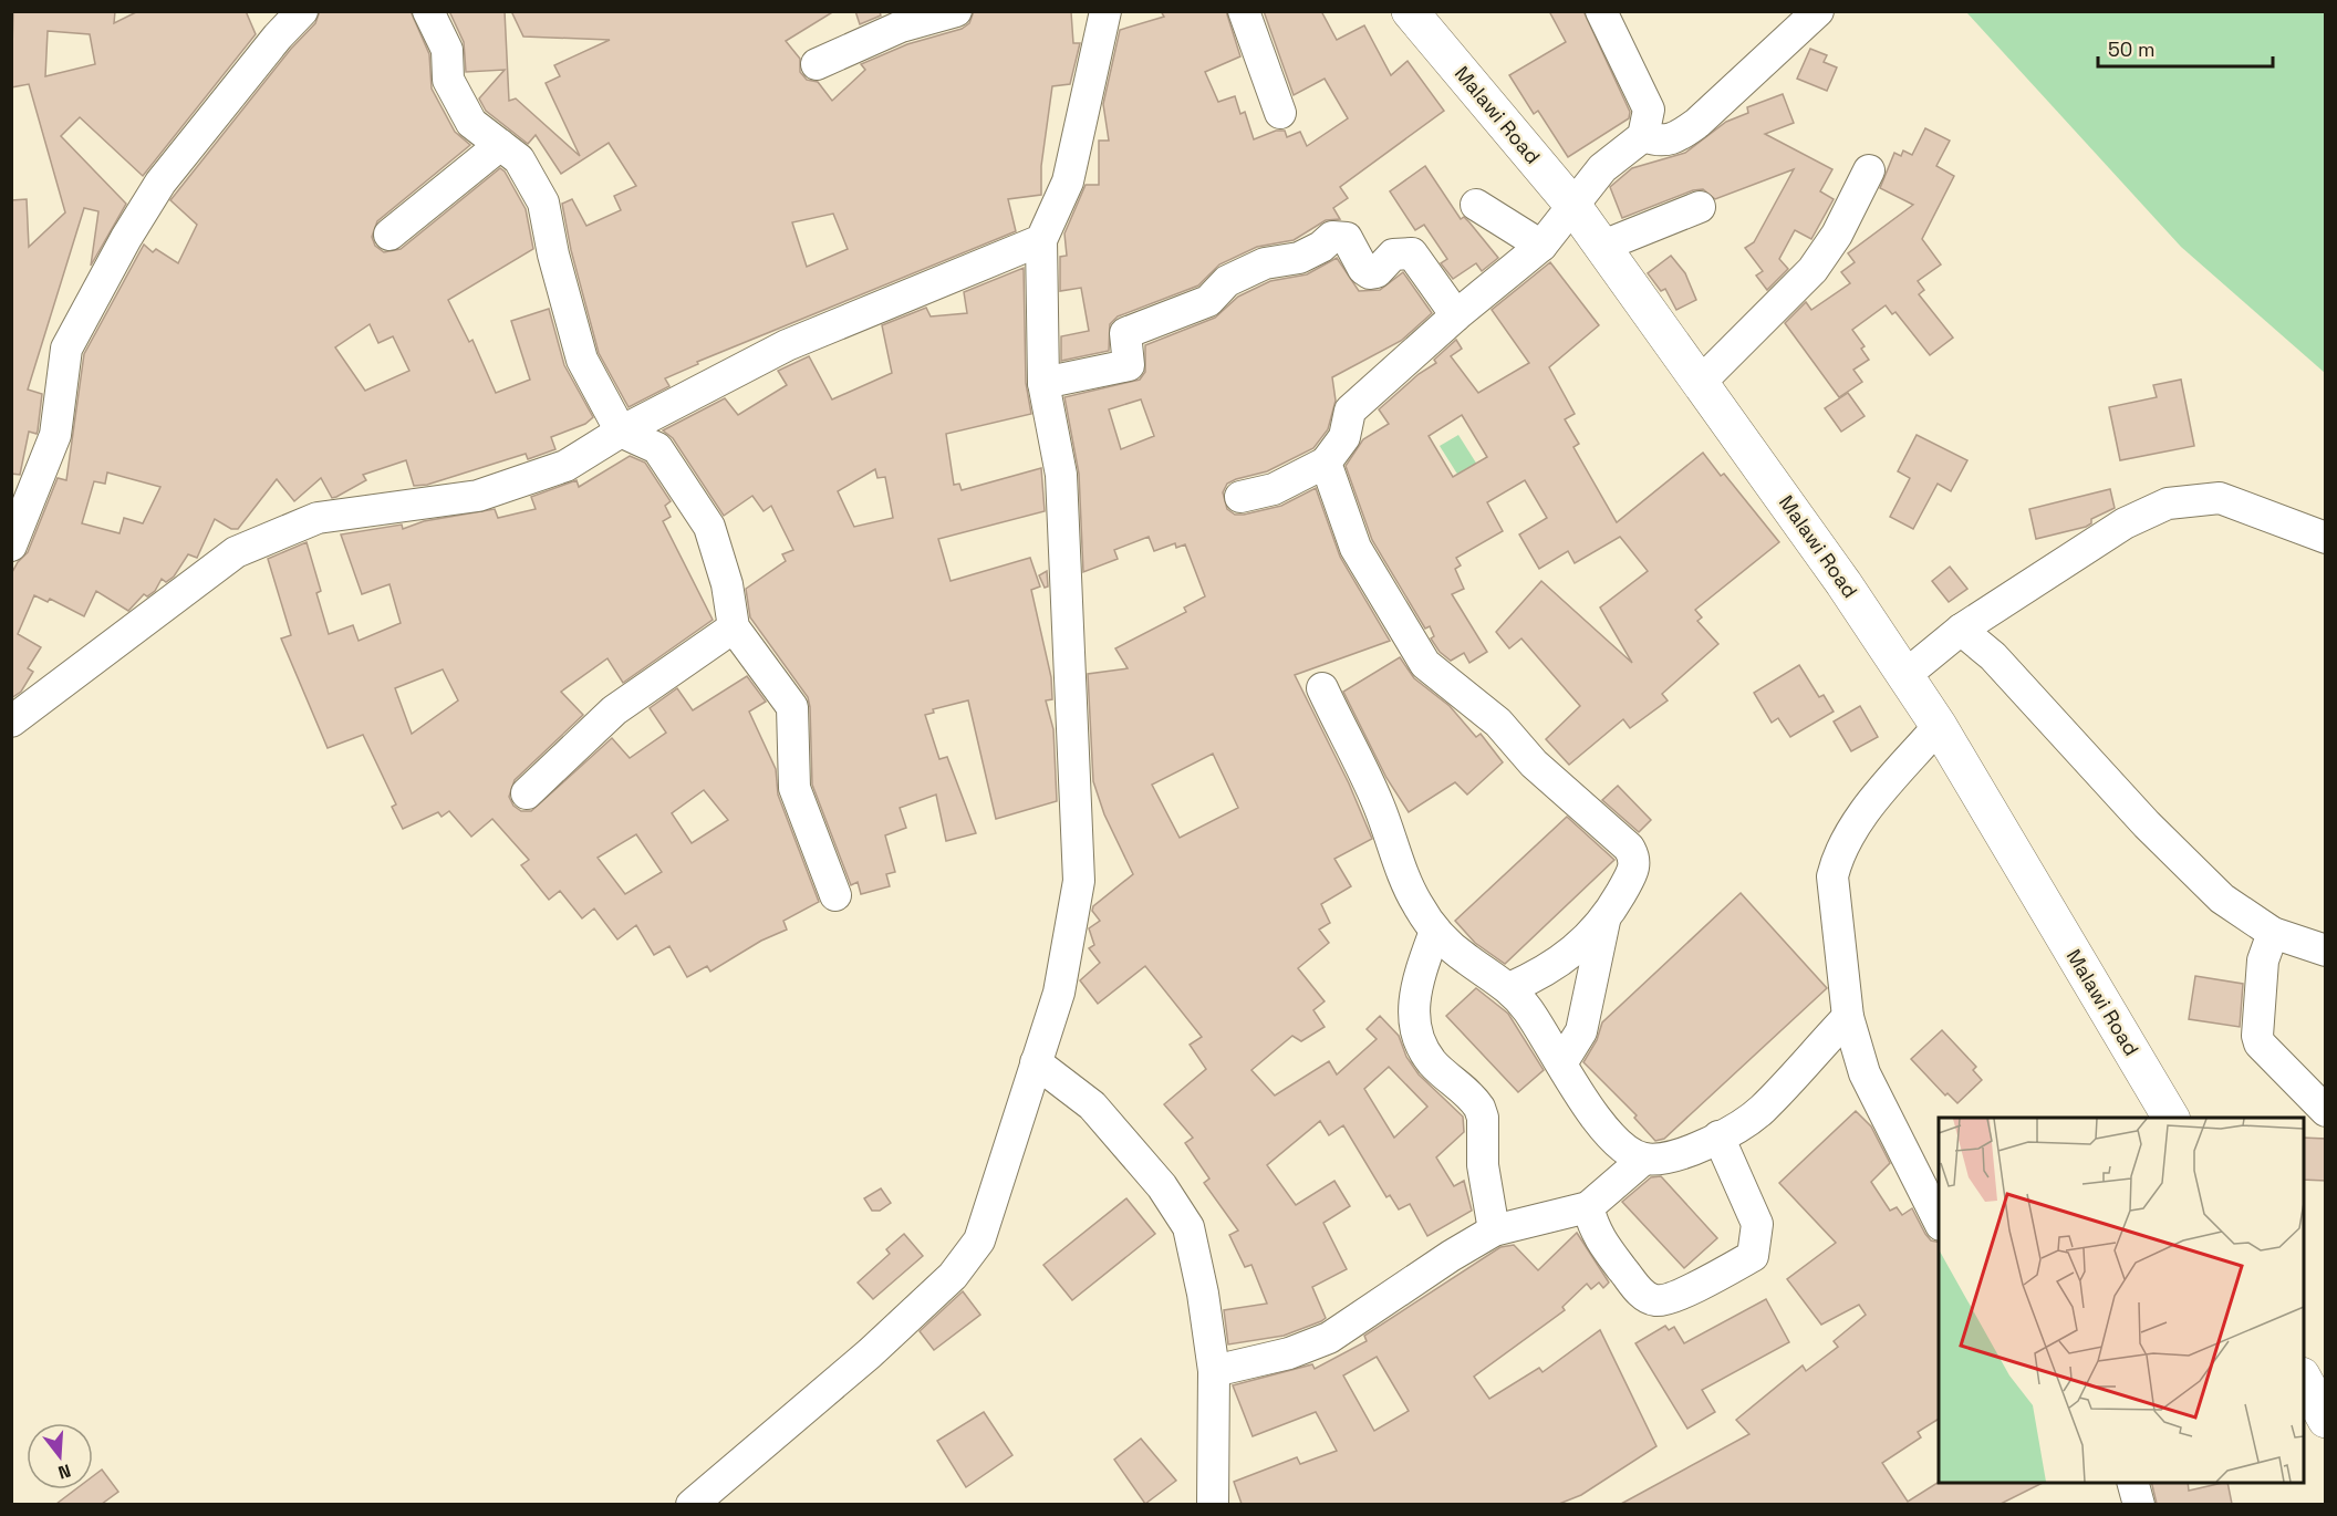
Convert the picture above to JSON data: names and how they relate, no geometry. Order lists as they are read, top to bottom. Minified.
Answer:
{"streets":{"main road":["Malawi Road"]},"scale_bar":"50 m","north":"bottom"}
